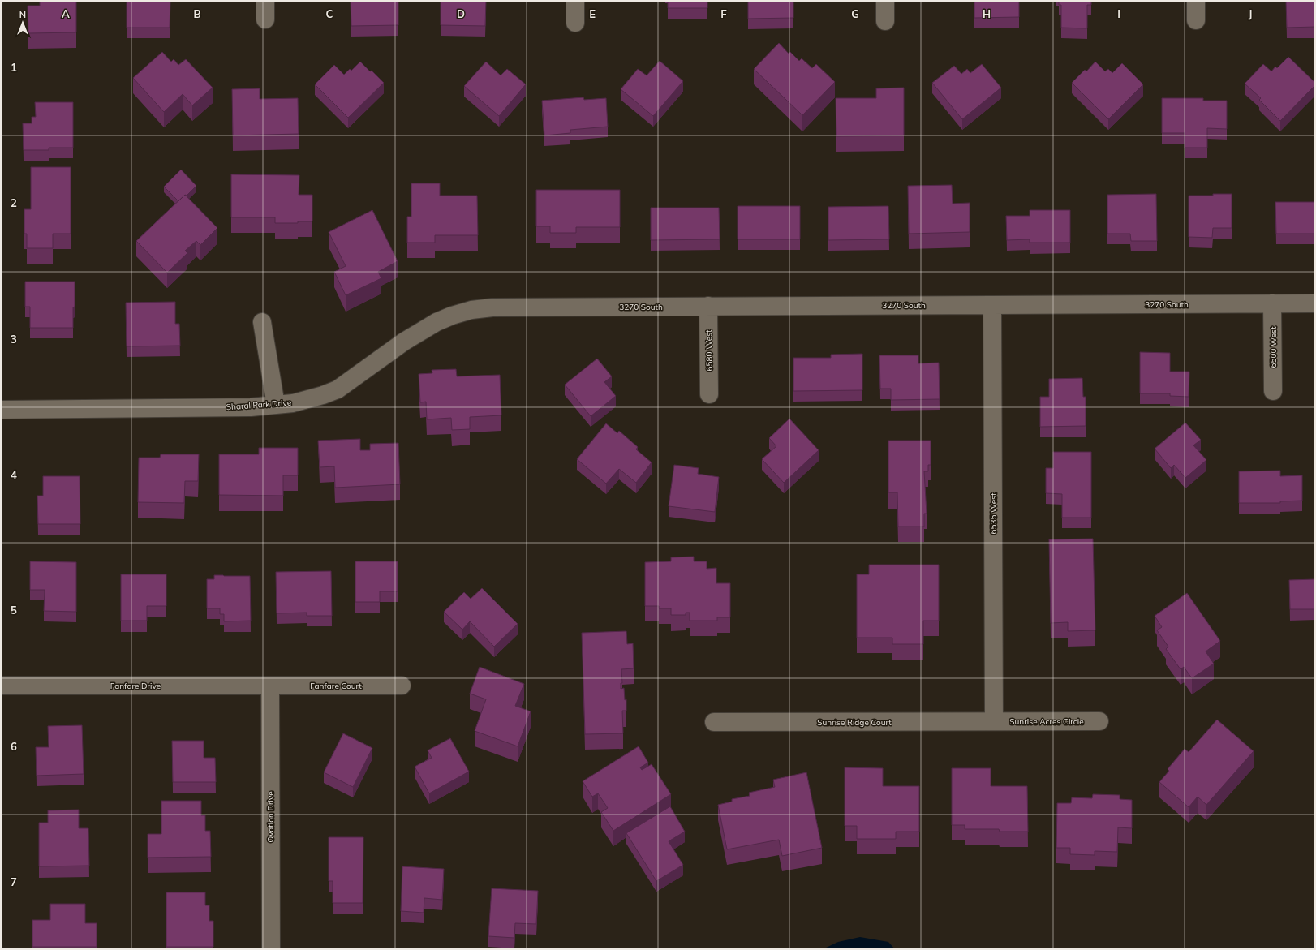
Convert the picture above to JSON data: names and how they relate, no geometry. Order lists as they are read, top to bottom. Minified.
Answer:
{"streets":{"street":["3270 South","6500 West","6580 West","Sharal Park Drive","6535 West","Fanfare Drive","Fanfare Court","Sunrise Acres Circle","Sunrise Ridge Court","Ovation Drive"]},"crossings":[["3270 South","6500 West"],["3270 South","6580 West"],["3270 South","Sharal Park Drive"],["3270 South","6535 West"],["6535 West","Sunrise Acres Circle"],["6535 West","Sunrise Ridge Court"],["Fanfare Drive","Fanfare Court"],["Fanfare Drive","Ovation Drive"],["Fanfare Court","Ovation Drive"],["Sunrise Acres Circle","Sunrise Ridge Court"]],"north":"top","grid":{"columns":["A","B","C","D","E","F","G","H","I","J"],"rows":["1","2","3","4","5","6","7"]}}
